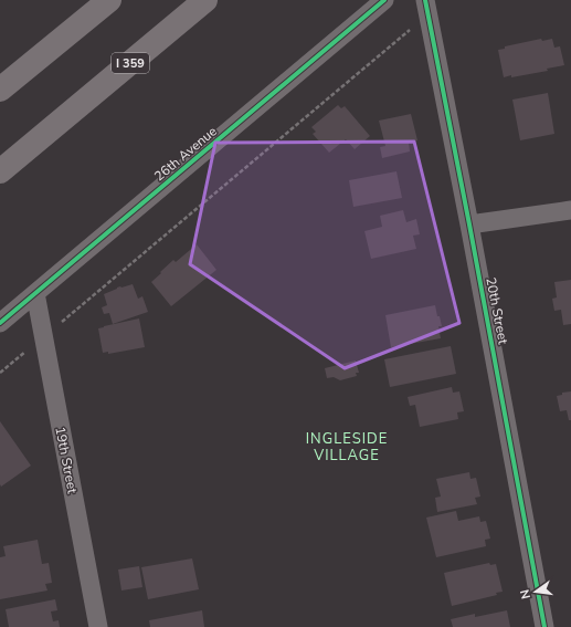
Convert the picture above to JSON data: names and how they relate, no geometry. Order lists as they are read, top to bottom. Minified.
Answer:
{"streets":{"highway":["I 359"],"street":["26th Avenue","20th Street","19th Street"]},"crossings":[["26th Avenue","19th Street"]],"districts":["INGLESIDE VILLAGE"],"north":"left"}
